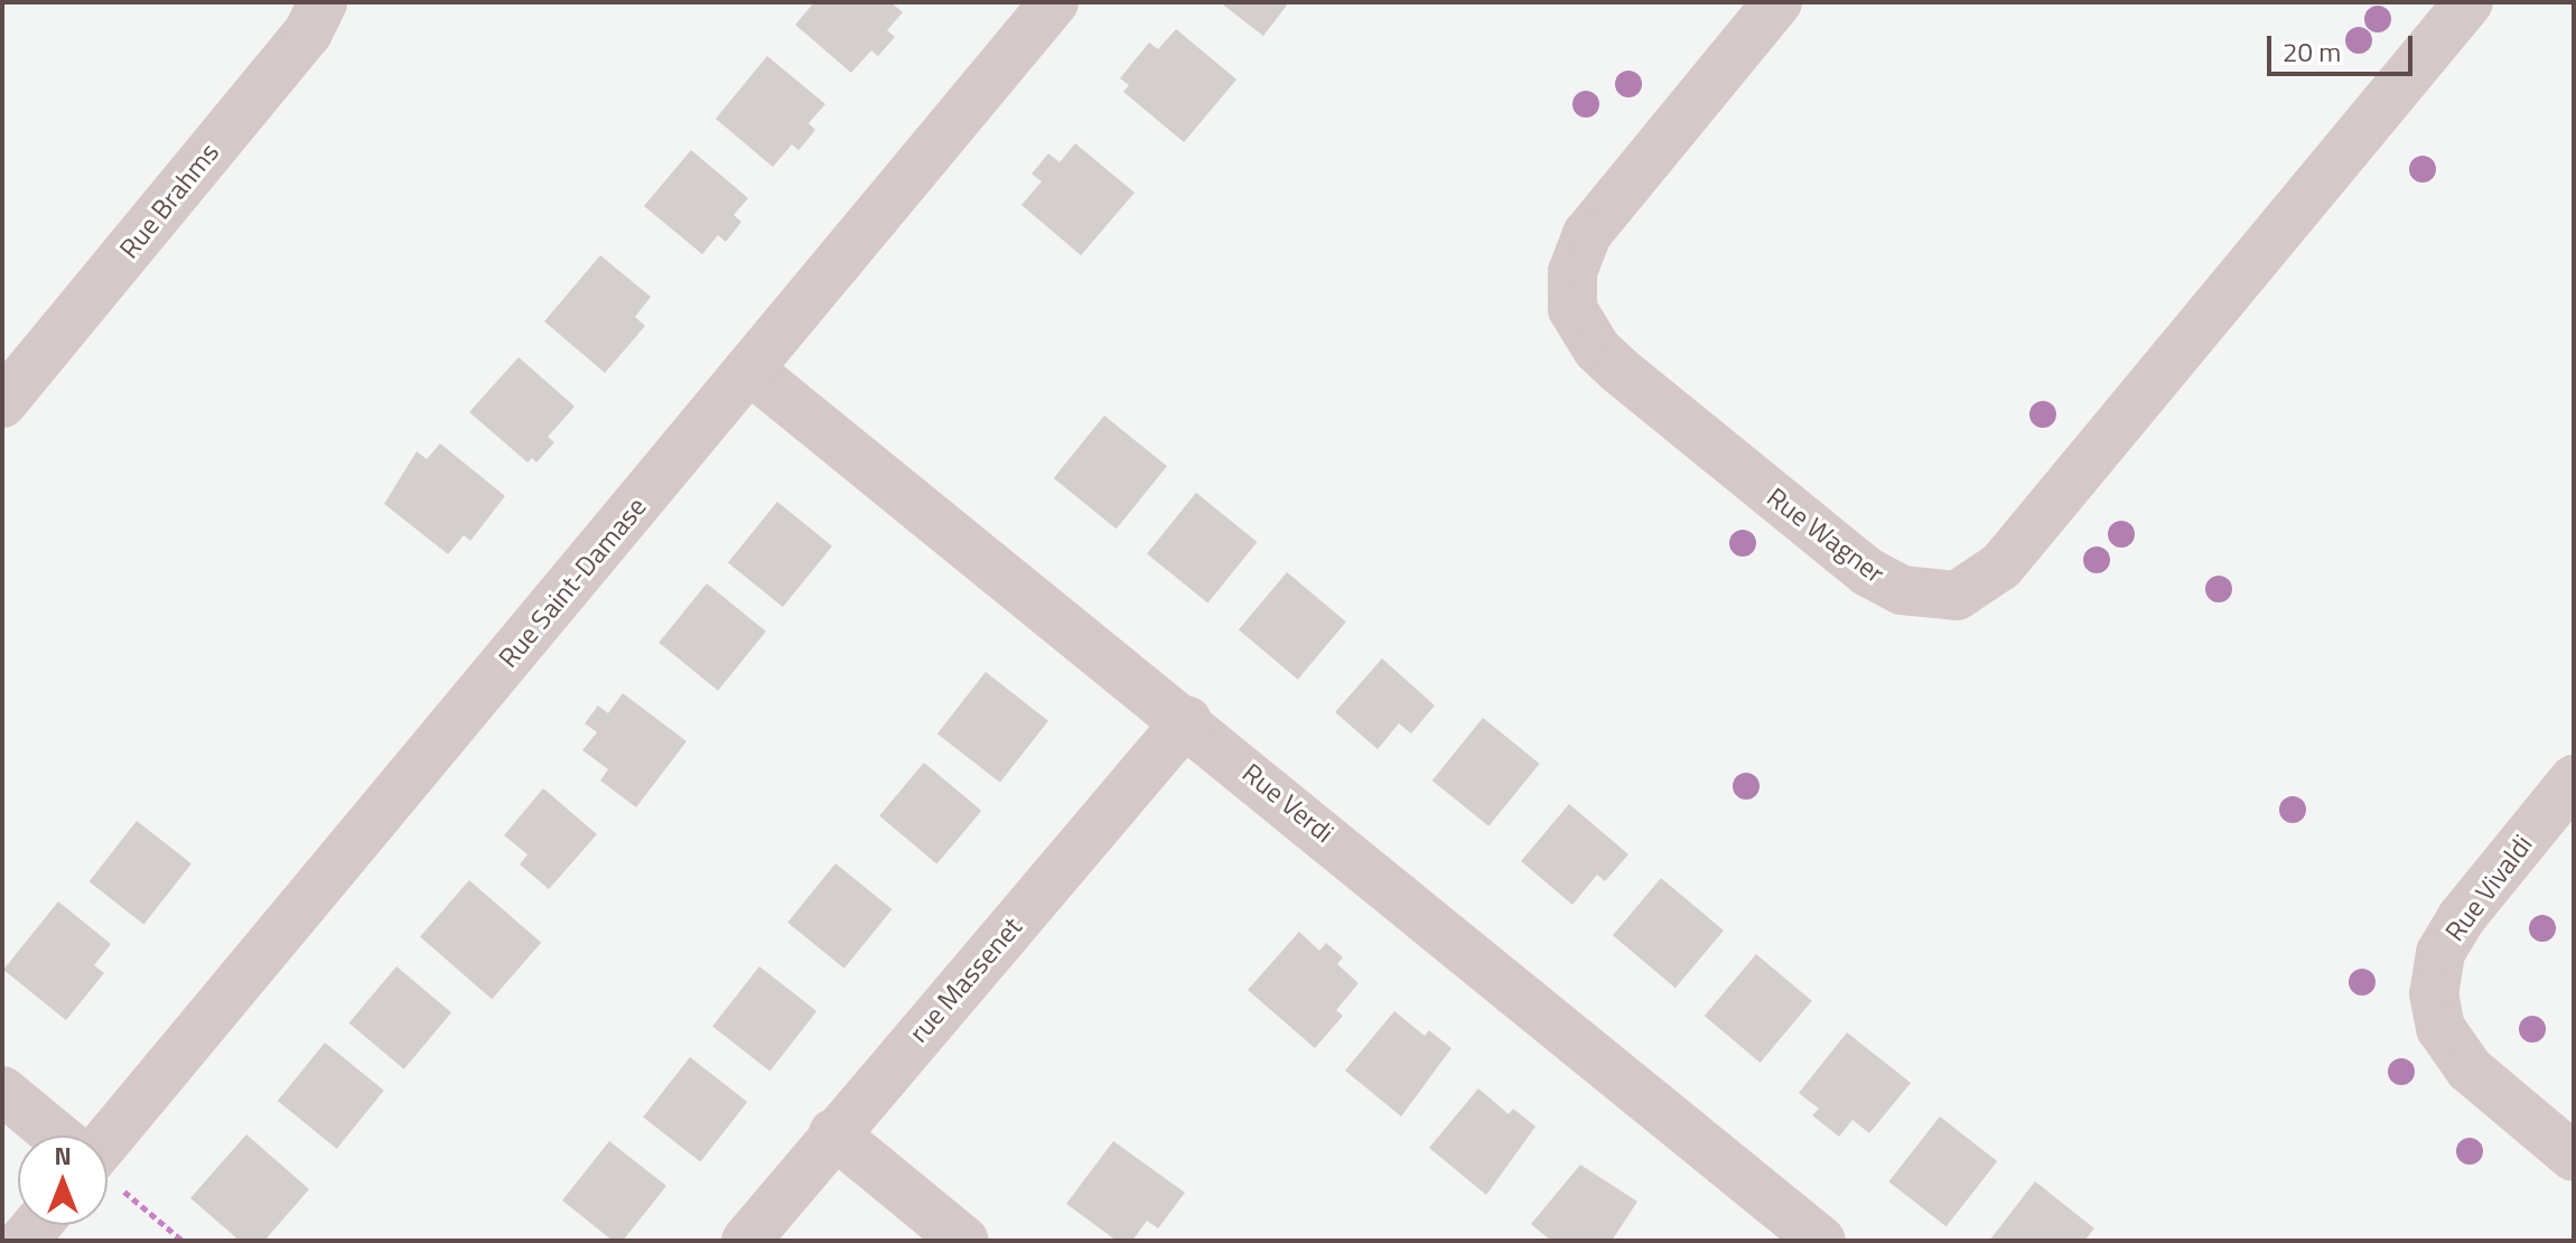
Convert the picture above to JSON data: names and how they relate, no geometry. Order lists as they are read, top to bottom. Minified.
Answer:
{"streets":{"street":["Rue Brahms","Rue Wagner","Rue Saint-Damase","Rue Verdi","Rue Vivaldi","rue Massenet"]},"crossings":[["Rue Saint-Damase","Rue Verdi"],["Rue Verdi","rue Massenet"]],"scale_bar":"20 m","north":"top"}
